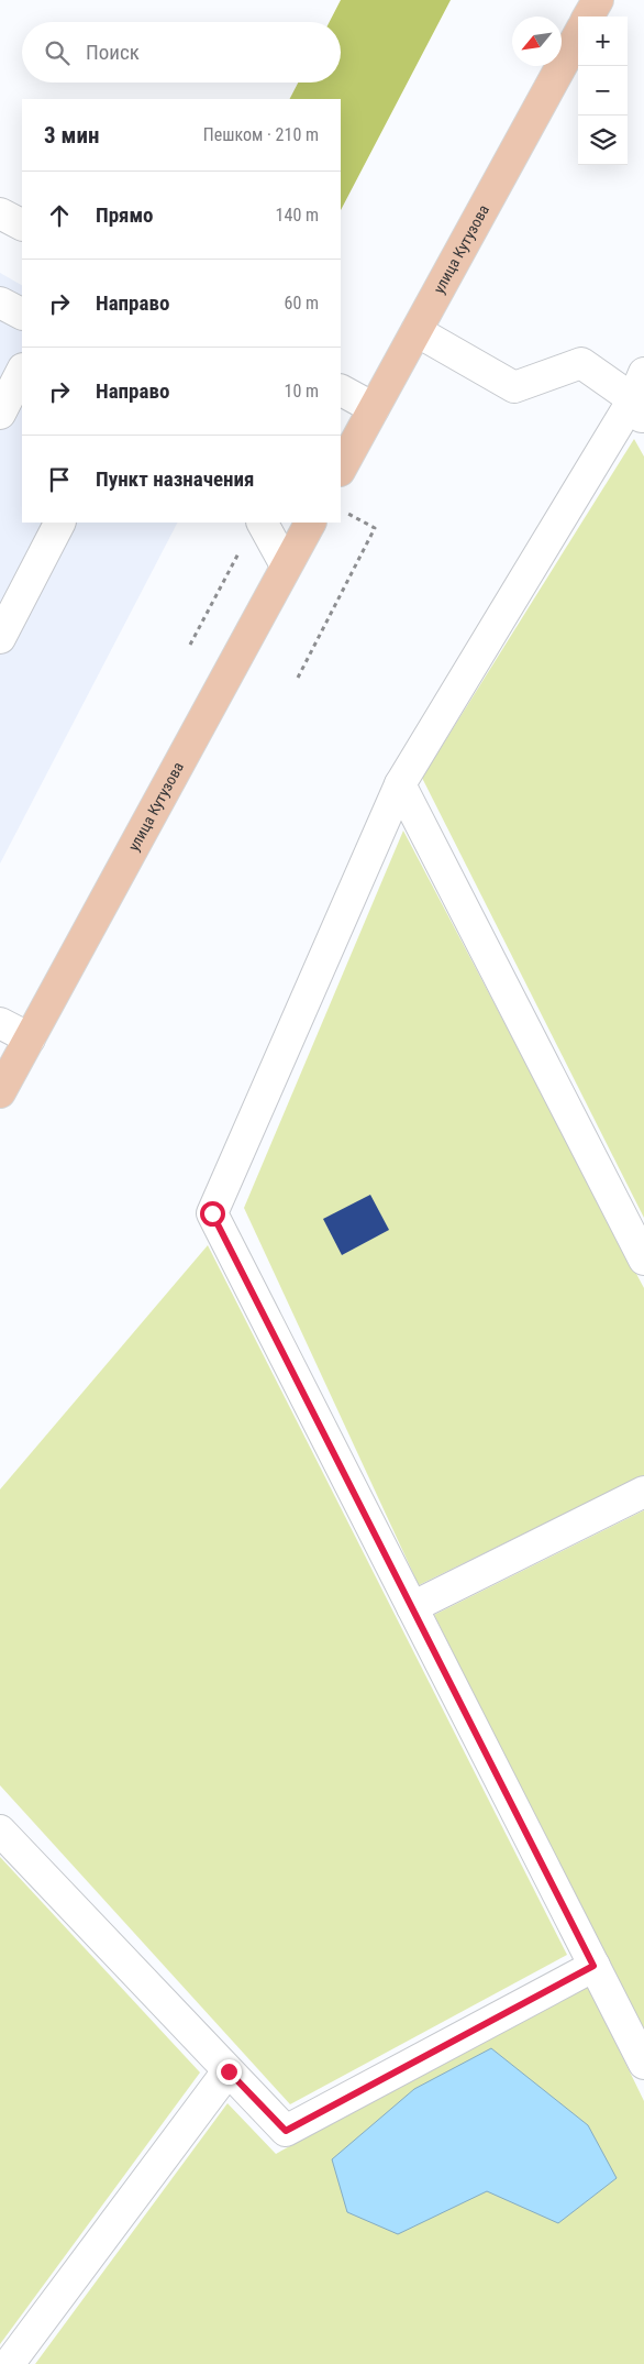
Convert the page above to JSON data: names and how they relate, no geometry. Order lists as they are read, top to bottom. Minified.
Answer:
{"streets":{"main road":["улица Кутузова"]},"north":"bottom left","page":{"map_buttons":["+","−"],"search":"Поиск","heading":["3 мин","Пешком · 210 m"],"list":[["Прямо","140 m"],["Направо","60 m"],["Направо","10 m"],"Пункт назначения"]}}
